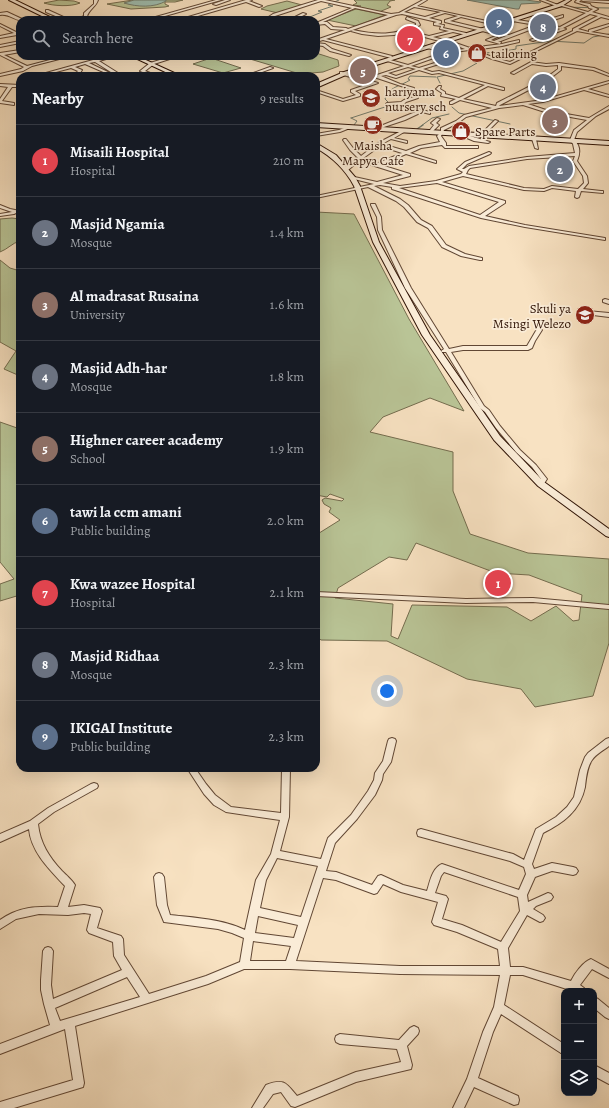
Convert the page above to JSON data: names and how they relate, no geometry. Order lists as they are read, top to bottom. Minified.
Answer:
{"places":{"shop":["tailoring","Spare Parts"],"school or university":["hariyama nursery sch","Skuli ya Msingi Welezo"],"cafe":["Maisha Mapya Cafe"]},"page":{"pins":["9","8","7","6","5","4","3","2","1"],"search":"Search here","heading":["Nearby","9 results"],"list":[{"mark":"1","name":"Misaili Hospital","note":"Hospital","value":"210 m"},{"mark":"2","name":"Masjid Ngamia","note":"Mosque","value":"1.4 km"},{"mark":"3","name":"Al madrasat Rusaina","note":"University","value":"1.6 km"},{"mark":"4","name":"Masjid Adh-har","note":"Mosque","value":"1.8 km"},{"mark":"5","name":"Highner career academy","note":"School","value":"1.9 km"},{"mark":"6","name":"tawi la ccm amani","note":"Public building","value":"2.0 km"},{"mark":"7","name":"Kwa wazee Hospital","note":"Hospital","value":"2.1 km"},{"mark":"8","name":"Masjid Ridhaa","note":"Mosque","value":"2.3 km"},{"mark":"9","name":"IKIGAI Institute","note":"Public building","value":"2.3 km"}],"map_buttons":["+","−"]}}
